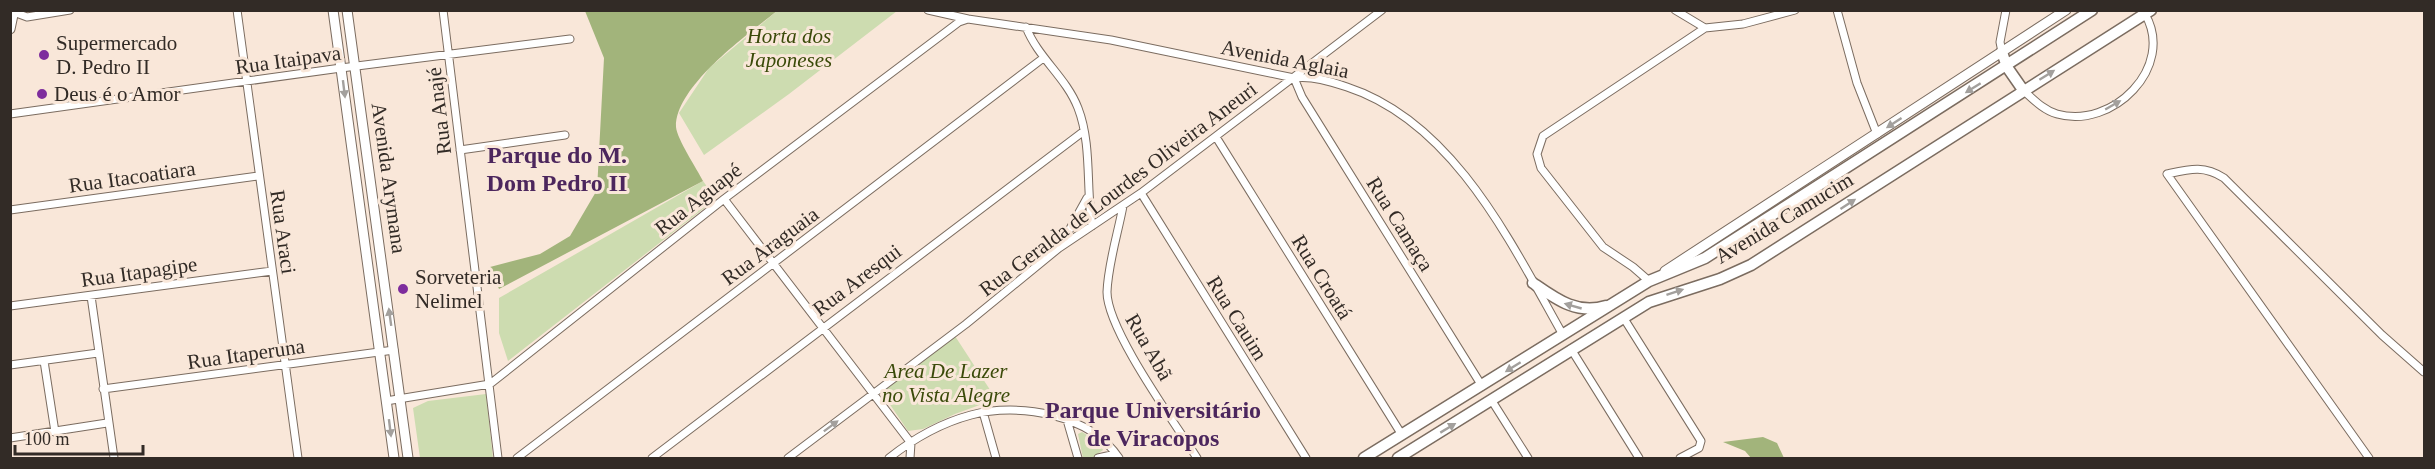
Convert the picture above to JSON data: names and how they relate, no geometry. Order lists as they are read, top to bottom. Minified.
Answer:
{"streets":{"main road":["Avenida Arymana","Avenida Camucim"],"street":["Avenida Aglaia","Rua Itaipava","Rua Anajé","Rua Itacoatiara","Rua Geralda de Lourdes Oliveira Aneuri","Rua Aguapé","Rua Camaça","Rua Araci","Rua Araguaia","Rua Itapagipe","Rua Croatá","Rua Aresqui","Rua Cauim","Rua Abã","Rua Itaperuna"]},"crossings":[["Avenida Aglaia","Rua Geralda de Lourdes Oliveira Aneuri"],["Avenida Aglaia","Avenida Camucim"],["Avenida Aglaia","Rua Camaça"],["Rua Itaipava","Rua Anajé"],["Rua Itaipava","Avenida Arymana"],["Rua Itaipava","Rua Araci"],["Rua Anajé","Rua Aguapé"],["Rua Itacoatiara","Rua Araci"],["Avenida Arymana","Rua Aguapé"],["Avenida Arymana","Rua Itaperuna"],["Rua Geralda de Lourdes Oliveira Aneuri","Rua Camaça"],["Rua Geralda de Lourdes Oliveira Aneuri","Rua Croatá"],["Rua Geralda de Lourdes Oliveira Aneuri","Rua Cauim"],["Rua Geralda de Lourdes Oliveira Aneuri","Rua Abã"],["Avenida Camucim","Rua Camaça"],["Avenida Camucim","Rua Croatá"],["Rua Araci","Rua Itapagipe"],["Rua Araci","Rua Itaperuna"]],"districts":["Parque do M. Dom Pedro II","Parque Universitário de Viracopos"],"parks":["Horta dos Japoneses","Area De Lazer no Vista Alegre"],"places":["Supermercado D. Pedro II","Deus é o Amor","Sorveteria Nelimel"],"scale_bar":"100 m"}
